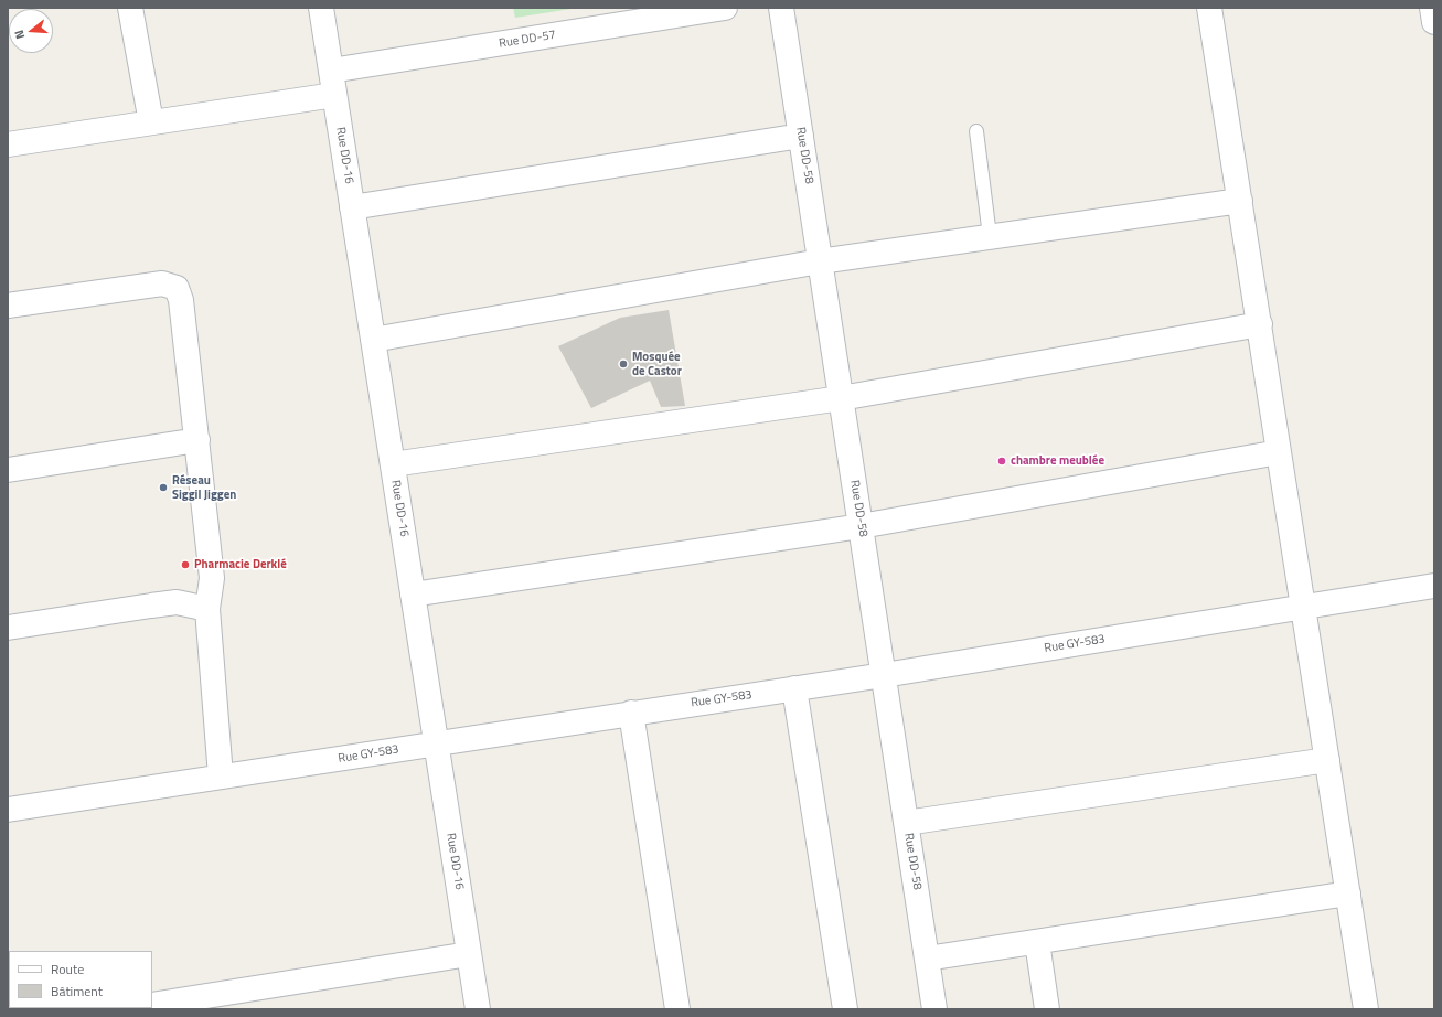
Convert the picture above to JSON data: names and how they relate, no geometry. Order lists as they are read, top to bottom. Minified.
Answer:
{"streets":{"street":["Rue DD-57","Rue DD-16","Rue DD-58","Rue GY-583"]},"crossings":[["Rue DD-57","Rue DD-16"],["Rue DD-16","Rue GY-583"],["Rue DD-58","Rue GY-583"]],"places":["Mosquée de Castor","chambre meublée","Réseau Siggil Jiggen","Pharmacie Derklé"],"legend":["Route","Bâtiment"],"north":"left"}
